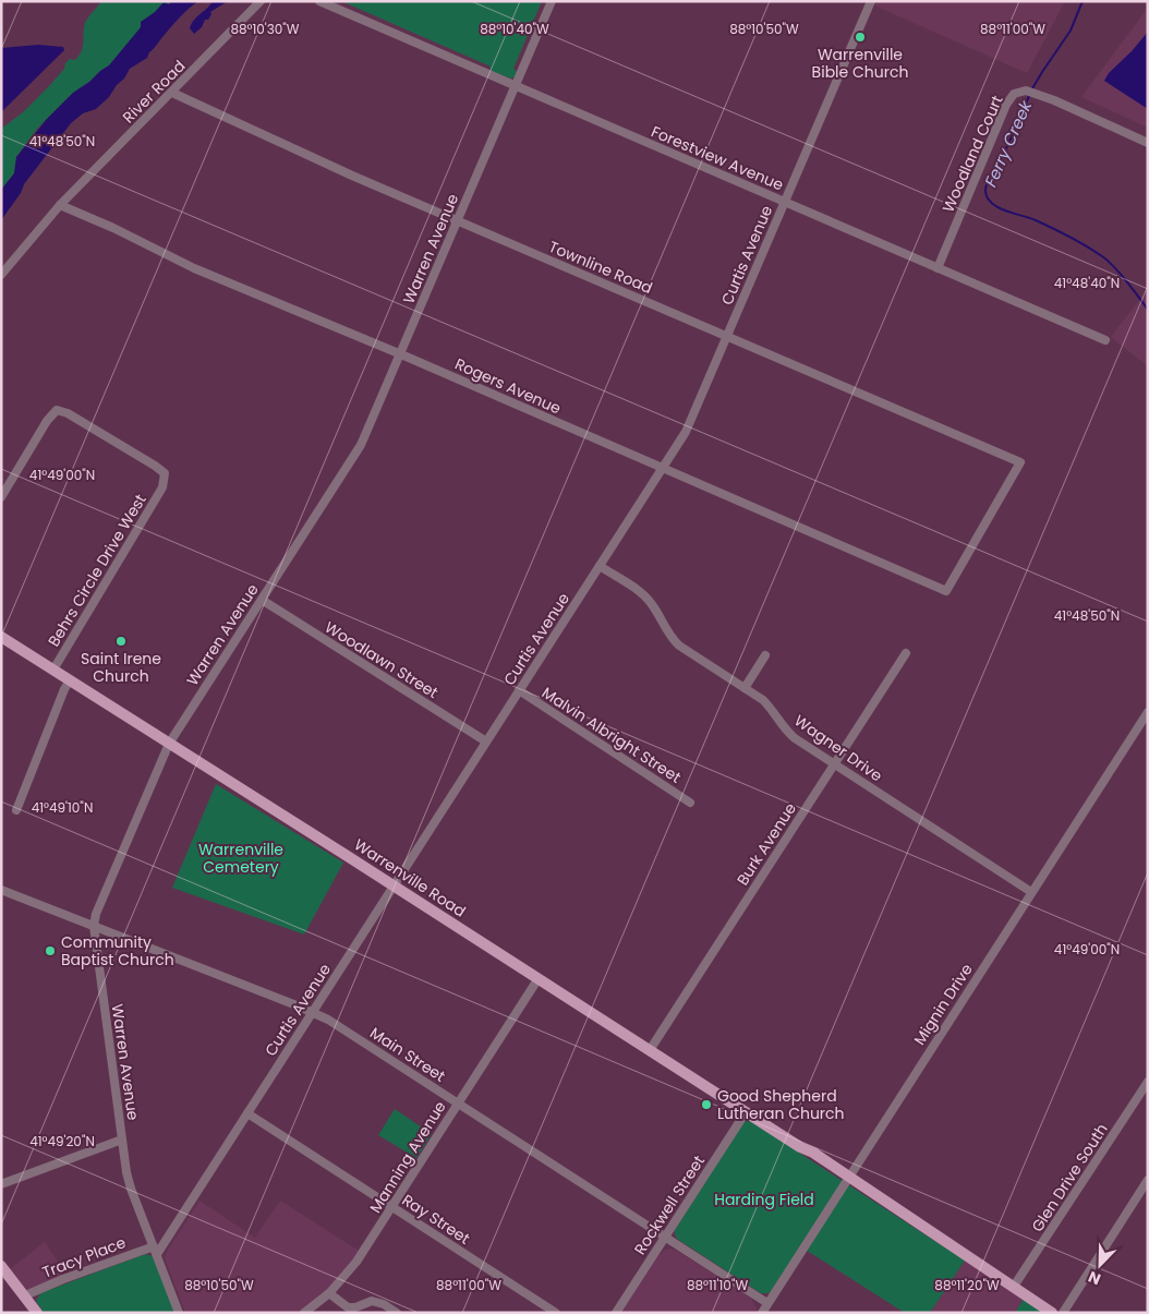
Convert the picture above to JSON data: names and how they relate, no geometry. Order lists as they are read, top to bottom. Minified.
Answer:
{"streets":{"main road":["Warrenville Road"],"street":["River Road","Woodland Court","Forestview Avenue","Warren Avenue","Curtis Avenue","Townline Road","Rogers Avenue","Behrs Circle Drive West","Woodlawn Street","Malvin Albright Street","Wagner Drive","Burk Avenue","Mignin Drive","Main Street","Manning Avenue","Glen Drive South","Rockwell Street","Ray Street","Tracy Place"]},"crossings":[["River Road","Townline Road"],["River Road","Rogers Avenue"],["Woodland Court","Forestview Avenue"],["Forestview Avenue","Warren Avenue"],["Forestview Avenue","Curtis Avenue"],["Warren Avenue","Curtis Avenue"],["Warren Avenue","Townline Road"],["Warren Avenue","Rogers Avenue"],["Warren Avenue","Woodlawn Street"],["Warren Avenue","Warrenville Road"],["Warren Avenue","Main Street"],["Warren Avenue","Tracy Place"],["Curtis Avenue","Townline Road"],["Curtis Avenue","Rogers Avenue"],["Curtis Avenue","Woodlawn Street"],["Curtis Avenue","Malvin Albright Street"],["Curtis Avenue","Wagner Drive"],["Curtis Avenue","Warrenville Road"],["Curtis Avenue","Main Street"],["Curtis Avenue","Ray Street"],["Curtis Avenue","Tracy Place"],["Townline Road","Rogers Avenue"],["Behrs Circle Drive West","Warrenville Road"],["Wagner Drive","Burk Avenue"],["Wagner Drive","Mignin Drive"],["Burk Avenue","Warrenville Road"],["Warrenville Road","Mignin Drive"],["Warrenville Road","Manning Avenue"],["Warrenville Road","Glen Drive South"],["Warrenville Road","Rockwell Street"],["Mignin Drive","Main Street"],["Main Street","Manning Avenue"],["Main Street","Rockwell Street"],["Manning Avenue","Ray Street"]],"water":["Ferry Creek"],"parks":["Warrenville Cemetery","Harding Field"],"places":["Warrenville Bible Church","Saint Irene Church","Community Baptist Church","Good Shepherd Lutheran Church"],"north":"bottom left","coordinates":["88°10'30\"W","88°10'50\"W","88°11'00\"W","88°10'40\"W","41°48'50\"N","41°48'40\"N","41°49'00\"N","41°49'10\"N","41°49'20\"N","88°11'10\"W","88°11'20\"W"]}
